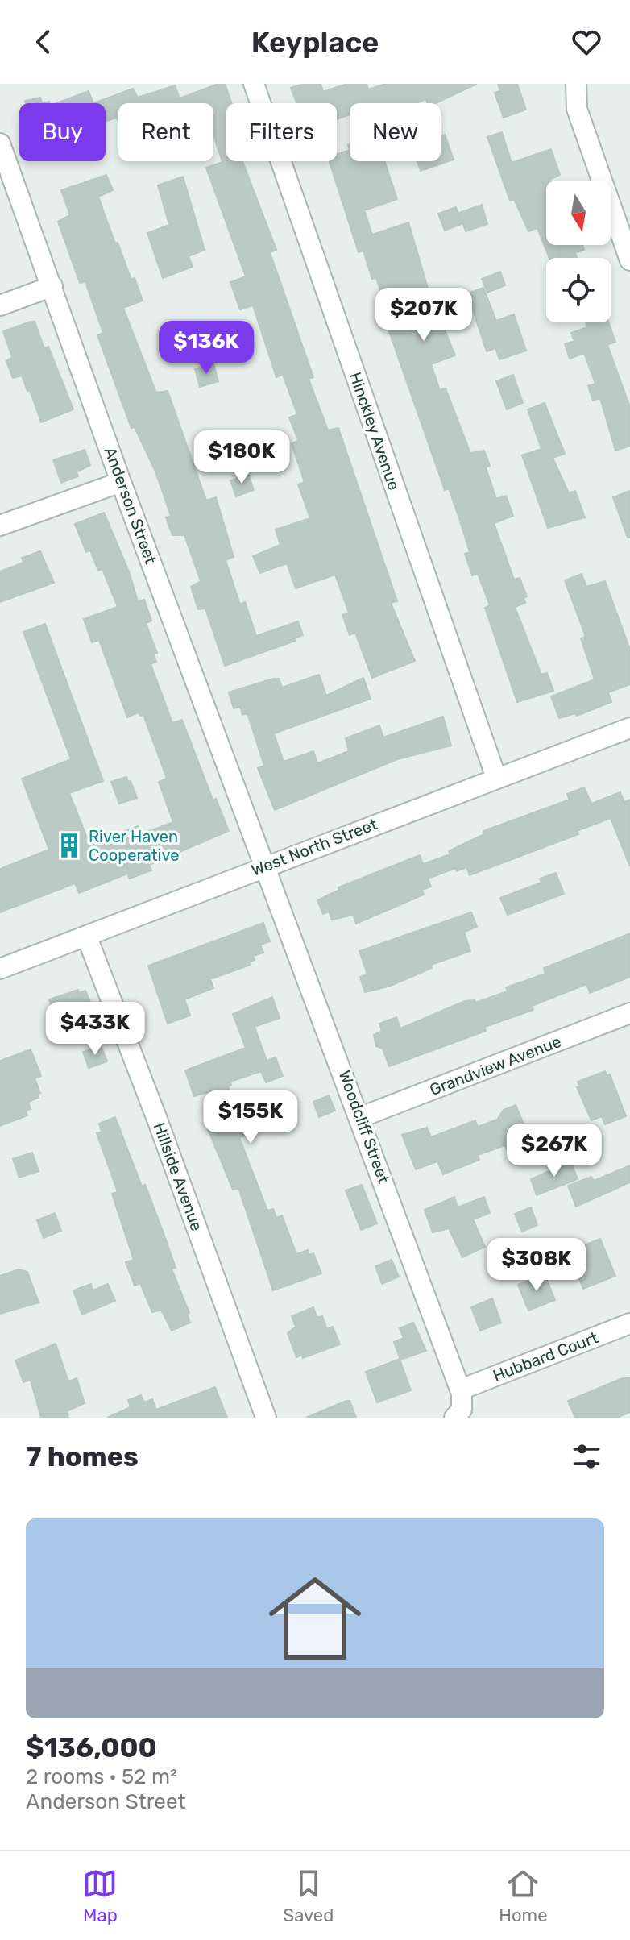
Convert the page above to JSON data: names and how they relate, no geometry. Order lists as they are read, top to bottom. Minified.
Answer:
{"streets":{"street":["Hinckley Avenue","Anderson Street","West North Street","Grandview Avenue","Woodcliff Street","Hillside Avenue","Hubbard Court"]},"crossings":[["Hinckley Avenue","West North Street"],["Anderson Street","West North Street"],["Anderson Street","Woodcliff Street"],["West North Street","Woodcliff Street"],["West North Street","Hillside Avenue"],["Grandview Avenue","Woodcliff Street"],["Woodcliff Street","Hubbard Court"]],"places":{"building":["River Haven Cooperative"]},"north":"bottom","page":{"header":"Keyplace","chip":["Buy","Rent","Filters","New"],"price":["$207K","$136K","$180K","$433K","$155K","$267K","$308K"],"heading":"7 homes","list":[{"name":"$136,000","note":"2 rooms · 52 m² · Anderson Street"}],"tabs":["Map","Saved","Home"]}}
